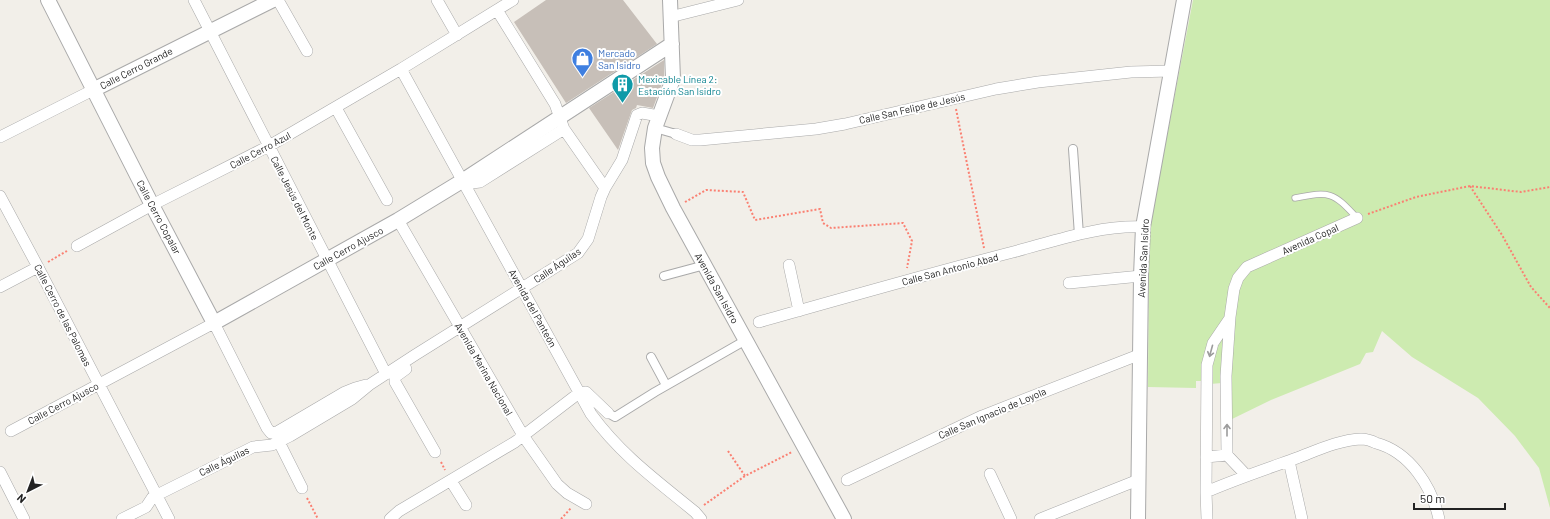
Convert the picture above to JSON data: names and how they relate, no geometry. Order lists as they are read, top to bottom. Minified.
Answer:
{"streets":{"street":["Calle Cerro Grande","Calle San Felipe de Jesús","Calle Cerro Azul","Calle Jesús del Monte","Calle Cerro Copalar","Avenida Copal","Calle Cerro Ajusco","Avenida San Isidro","Calle Águilas","Calle San Antonio Abad","Avenida del Panteón","Calle Cerro de las Palomas","Avenida Marina Nacional","Calle San Ignacio de Loyola"]},"crossings":[["Calle Cerro Grande","Calle Jesús del Monte"],["Calle Cerro Grande","Calle Cerro Copalar"],["Calle San Felipe de Jesús","Avenida San Isidro"],["Calle San Felipe de Jesús","Calle Águilas"],["Calle Cerro Azul","Calle Jesús del Monte"],["Calle Cerro Azul","Calle Cerro Copalar"],["Calle Cerro Azul","Avenida del Panteón"],["Calle Jesús del Monte","Calle Cerro Ajusco"],["Calle Jesús del Monte","Calle Águilas"],["Calle Cerro Copalar","Calle Cerro Ajusco"],["Calle Cerro Copalar","Calle Águilas"],["Calle Cerro Ajusco","Avenida San Isidro"],["Calle Cerro Ajusco","Avenida del Panteón"],["Calle Cerro Ajusco","Calle Cerro de las Palomas"],["Calle Cerro Ajusco","Avenida Marina Nacional"],["Avenida San Isidro","Calle Águilas"],["Avenida San Isidro","Calle San Antonio Abad"],["Avenida San Isidro","Calle San Ignacio de Loyola"],["Calle Águilas","Avenida del Panteón"],["Calle Águilas","Calle Cerro de las Palomas"],["Calle Águilas","Avenida Marina Nacional"]],"places":{"shop":["Mercado San Isidro"],"building":["Mexicable Línea 2: Estación San Isidro"]},"scale_bar":"50 m","north":"bottom left"}
